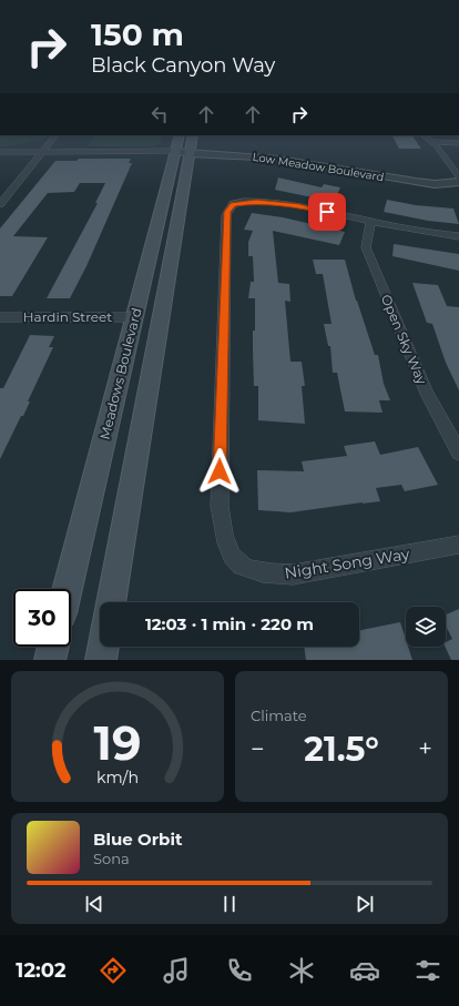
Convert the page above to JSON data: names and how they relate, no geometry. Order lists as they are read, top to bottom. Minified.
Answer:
{"streets":{"main road":["Meadows Boulevard"],"street":["Low Meadow Boulevard","Hardin Street","Open Sky Way","Night Song Way"]},"crossings":[["Low Meadow Boulevard","Meadows Boulevard"],["Hardin Street","Meadows Boulevard"],["Open Sky Way","Night Song Way"]],"page":{"turn":["150 m","Black Canyon Way"],"limit":"30","trip":"12:03 · 1 min · 220 m","tile":"Climate","heat":["−","21.5°","+"],"song":["Blue Orbit","Sona"],"tabs":"12:02","gauge":["19","km/h"]}}
